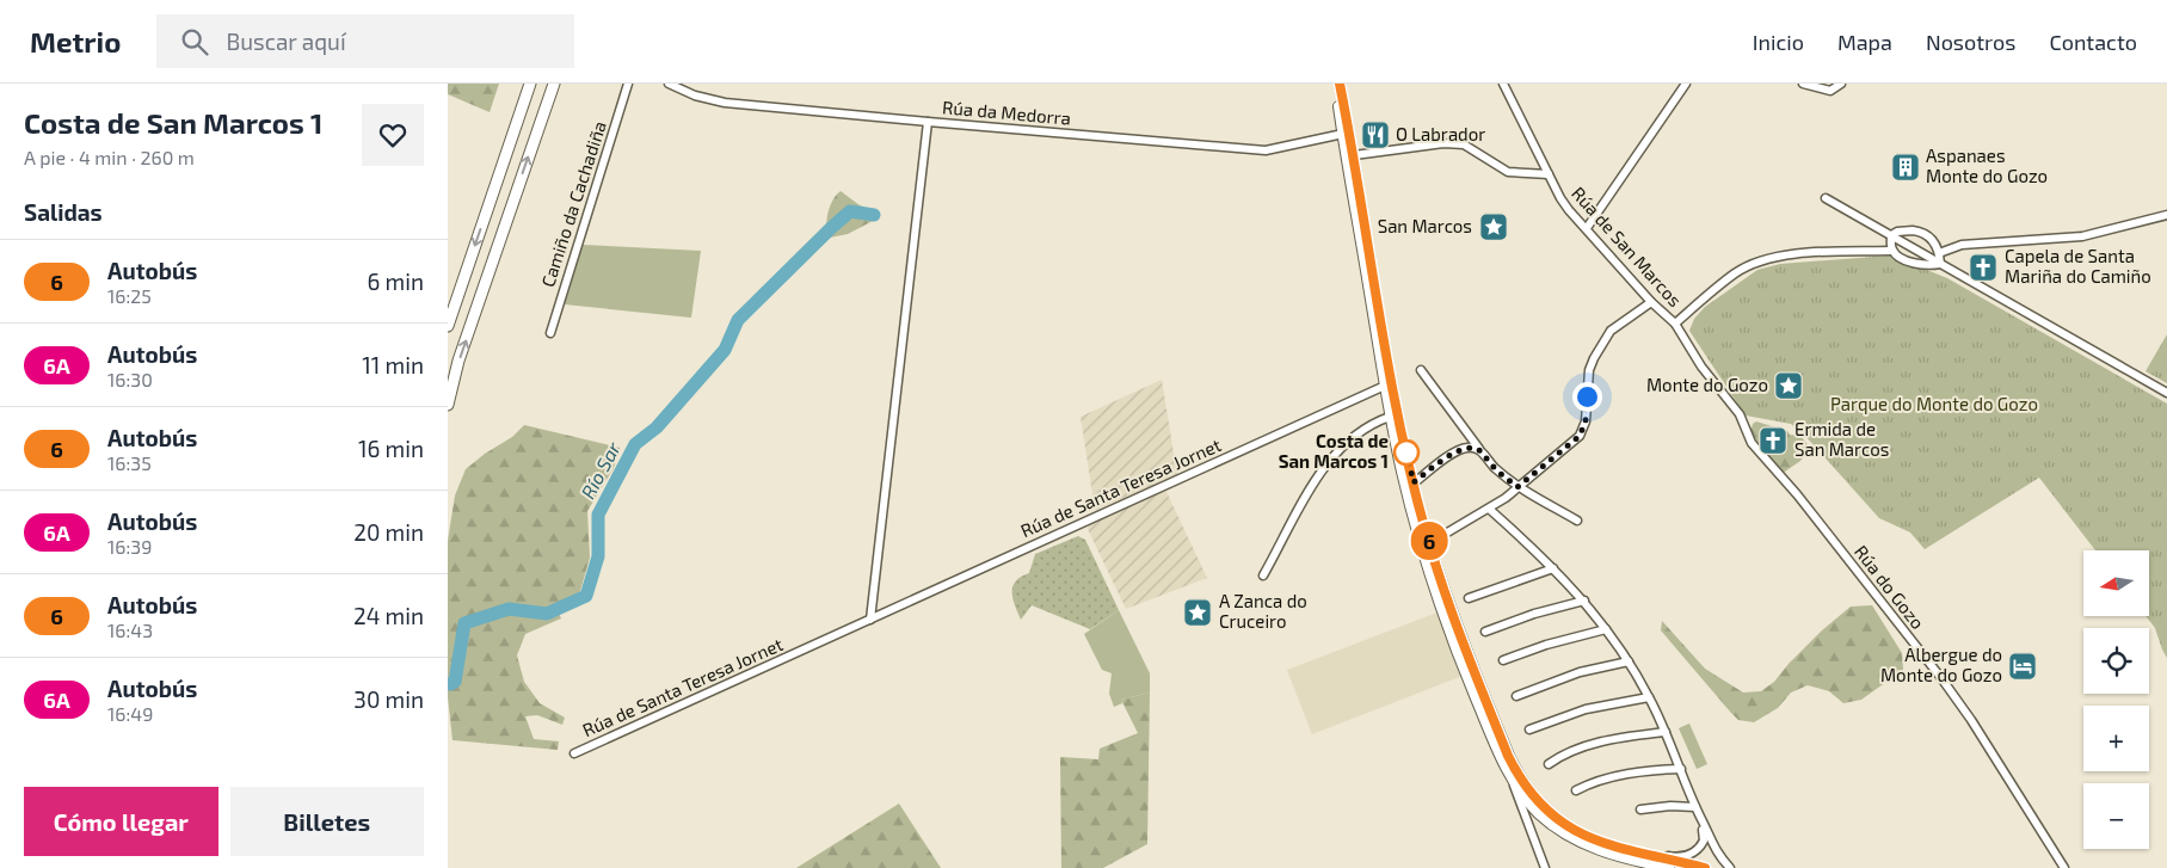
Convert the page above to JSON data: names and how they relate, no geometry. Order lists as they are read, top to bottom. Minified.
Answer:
{"streets":{"street":["Rúa da Medorra","Camiño da Cachadiña","Rúa de San Marcos","Rúa de Santa Teresa Jornet","Rúa do Gozo"]},"crossings":[["Rúa de San Marcos","Rúa do Gozo"]],"water":["Río Sar"],"parks":["Parque do Monte do Gozo"],"places":{"restaurant":["O Labrador"],"building":["Aspanaes Monte do Gozo"],"place":["San Marcos","Monte do Gozo","A Zanca do Cruceiro"],"church":["Capela de Santa Mariña do Camiño","Ermida de San Marcos"],"other":["Costa de San Marcos 1"],"hotel":["Albergue do Monte do Gozo"]},"lines":["bus line 6"],"north":"left","page":{"header":"Metrio","search":"Buscar aquí","nav":["Inicio","Mapa","Nosotros","Contacto"],"heading":[["Costa de San Marcos 1","A pie · 4 min · 260 m"],"Salidas"],"on_map":"6","list":[{"mark":"6","name":"Autobús","note":"16:25","value":"6 min"},{"mark":"6A","name":"Autobús","note":"16:30","value":"11 min"},{"mark":"6","name":"Autobús","note":"16:35","value":"16 min"},{"mark":"6A","name":"Autobús","note":"16:39","value":"20 min"},{"mark":"6","name":"Autobús","note":"16:43","value":"24 min"},{"mark":"6A","name":"Autobús","note":"16:49","value":"30 min"}],"map_buttons":["+","−"],"buttons":["Cómo llegar","Billetes"]}}
